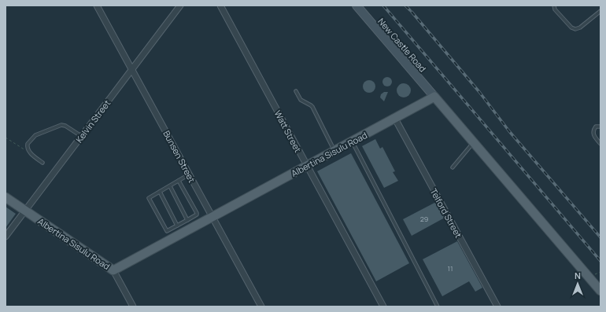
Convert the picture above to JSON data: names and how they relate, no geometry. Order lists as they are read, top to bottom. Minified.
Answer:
{"streets":{"main road":["Albertina Sisulu Road"],"street":["New Castle Road","Kelvin Street","Watt Street","Bunsen Street","Telford Street"]},"crossings":[["New Castle Road","Albertina Sisulu Road"],["Kelvin Street","Albertina Sisulu Road"],["Kelvin Street","Bunsen Street"],["Watt Street","Albertina Sisulu Road"],["Albertina Sisulu Road","Bunsen Street"],["Albertina Sisulu Road","Telford Street"]],"house_numbers":["29","11"],"north":"top"}
